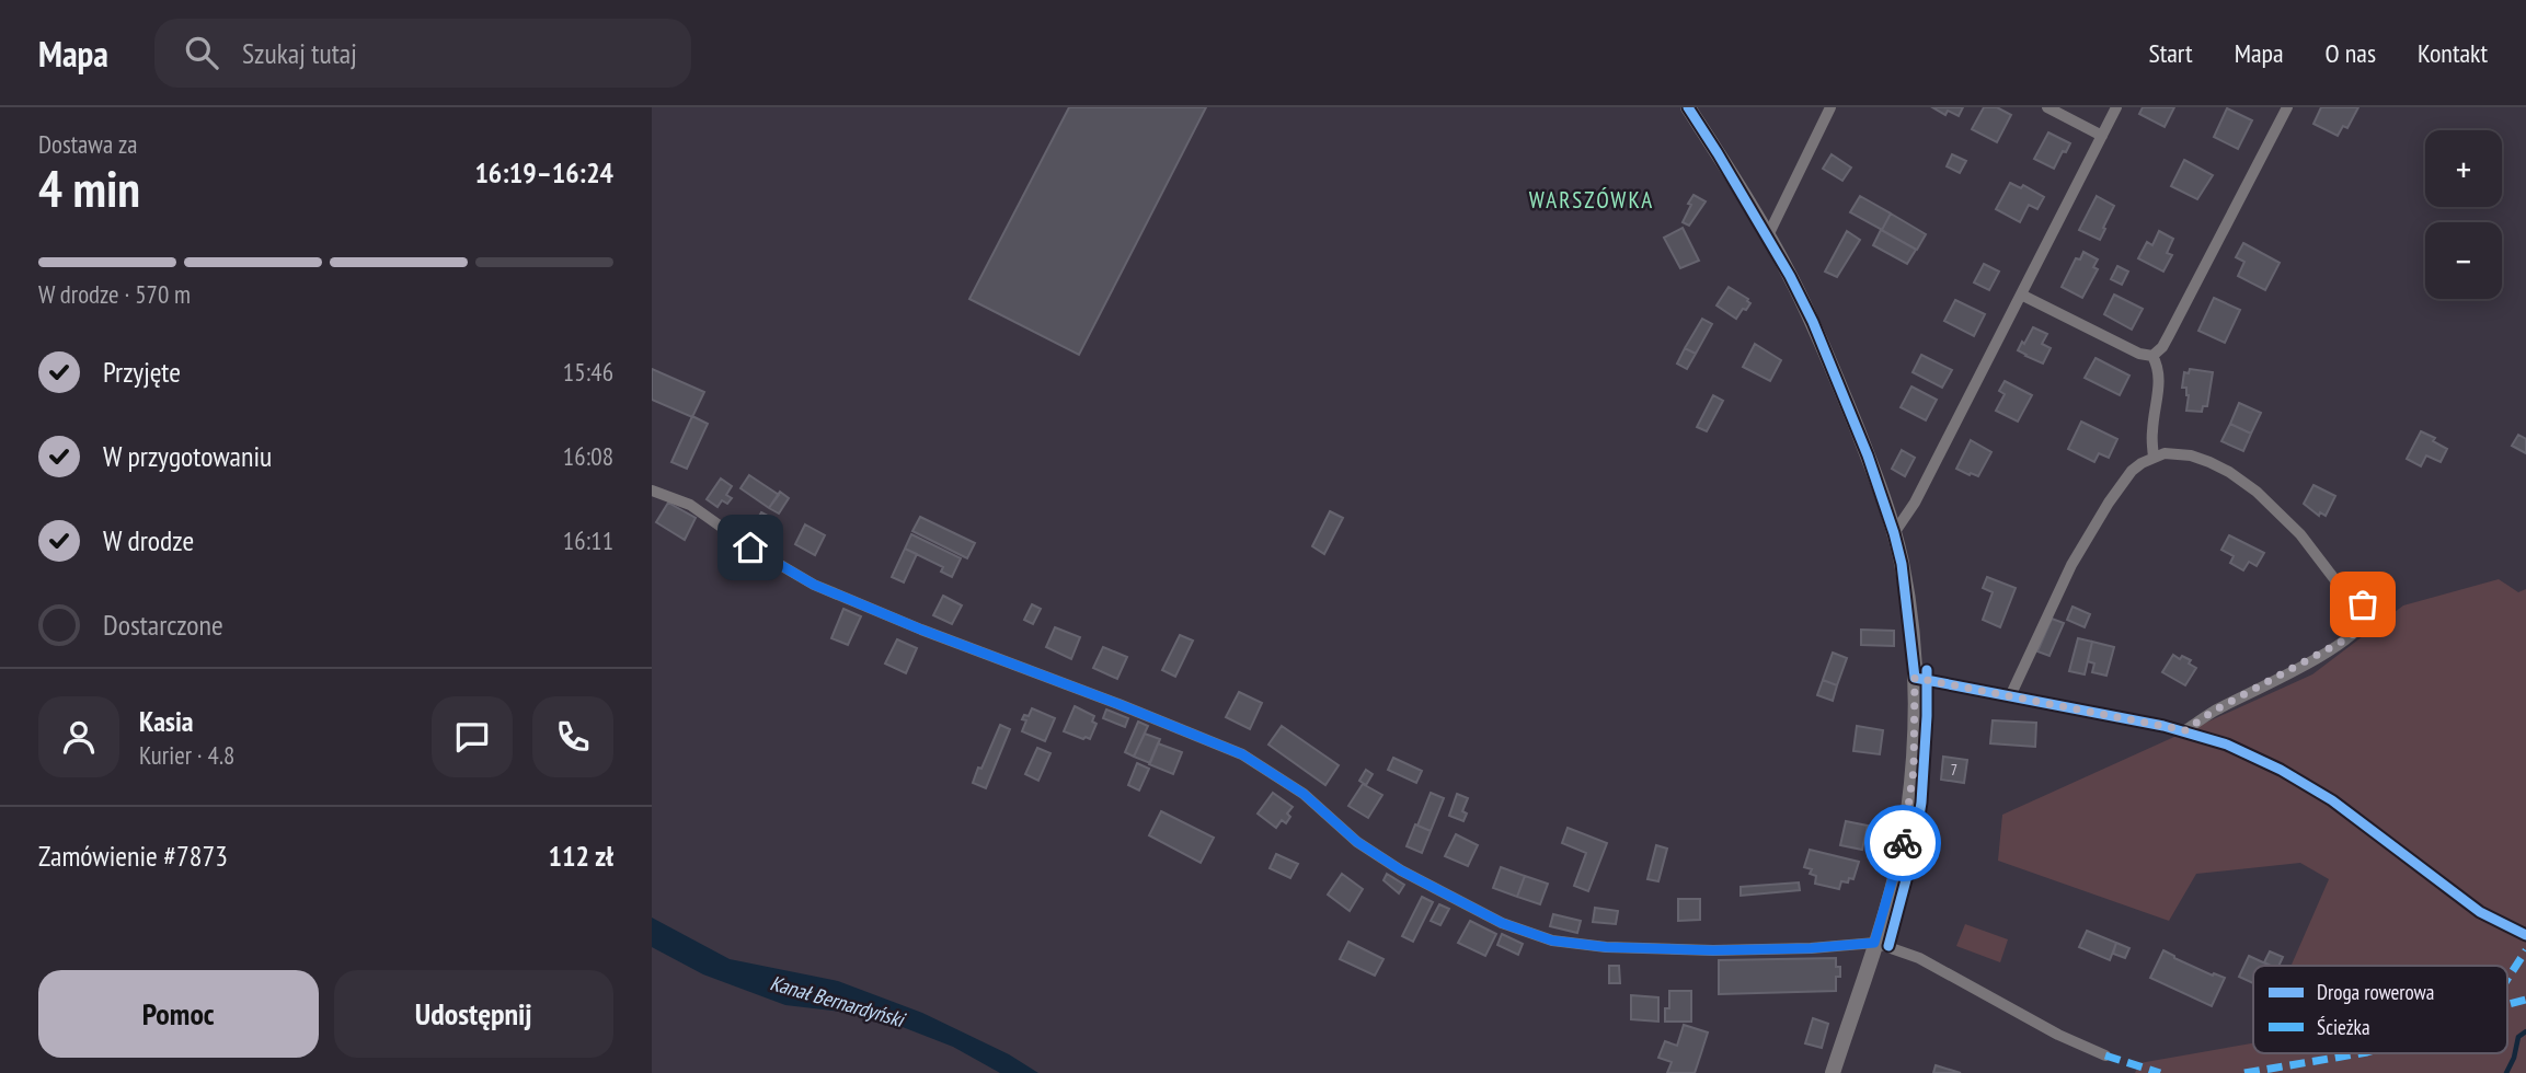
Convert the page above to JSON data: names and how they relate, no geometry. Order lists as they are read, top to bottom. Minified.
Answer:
{"districts":["WARSZÓWKA"],"water":["Kanał Bernardyński"],"house_numbers":["7"],"legend":["Droga rowerowa","Ścieżka"],"page":{"header":"Mapa","search":"Szukaj tutaj","nav":["Start","Mapa","O nas","Kontakt"],"heading":["4 min","Dostawa za","16:19–16:24"],"panel":["Kasia","Kurier · 4.8","Zamówienie #7873","112 zł"],"map_buttons":["+","−"],"bar":"W drodze · 570 m","list":[["Przyjęte","15:46"],["W przygotowaniu","16:08"],["W drodze","16:11"],"Dostarczone"],"buttons":["Pomoc","Udostępnij"]}}
